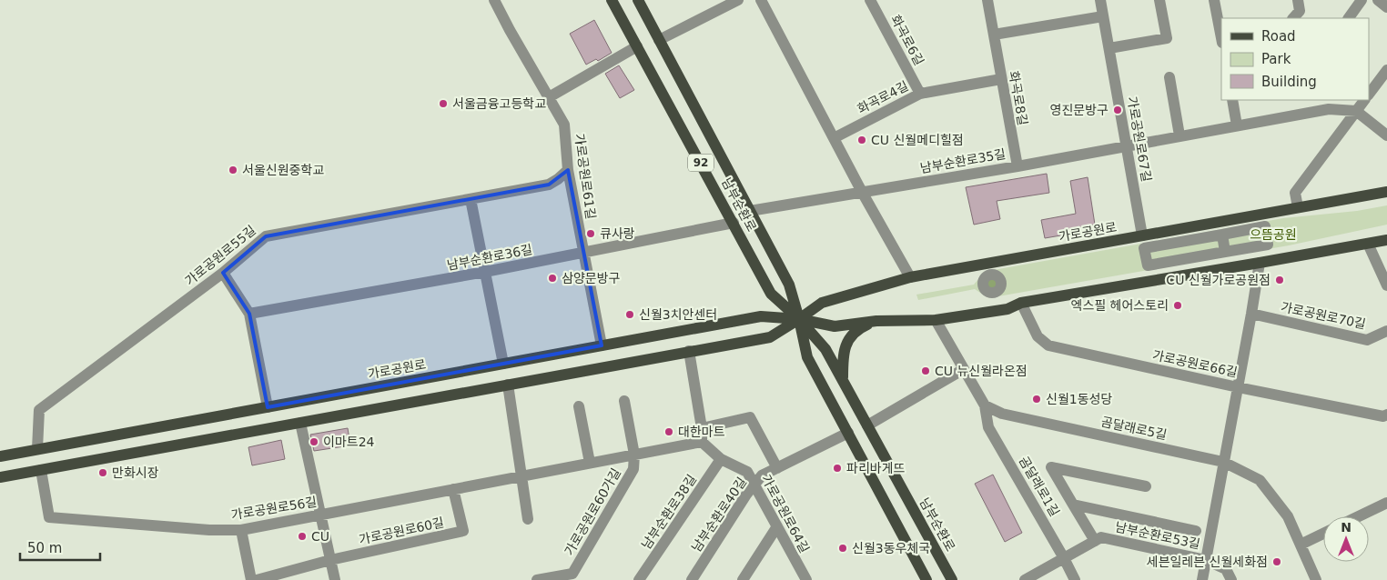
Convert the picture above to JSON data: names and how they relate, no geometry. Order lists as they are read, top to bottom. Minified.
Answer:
{"streets":{"main road":["92","남부순환로","가로공원로"],"street":["화곡로6길","화곡로4길","화곡로8길","가로공원로67길","남부순환로35길","가로공원로61길","가로공원로55길","남부순환로36길","가로공원로70길","가로공원로66길","곰달래로5길","곰달래로1길","가로공원로56길","가로공원로60가길","남부순환로38길","가로공원로64길","남부순환로40길","가로공원로60길","남부순환로53길"]},"crossings":[["화곡로6길","화곡로4길"],["화곡로4길","화곡로8길"],["화곡로8길","남부순환로35길"],["가로공원로67길","남부순환로35길"],["가로공원로67길","가로공원로"],["남부순환로35길","남부순환로"],["가로공원로61길","가로공원로"],["가로공원로61길","가로공원로55길"],["가로공원로61길","남부순환로36길"],["남부순환로","가로공원로"],["남부순환로","남부순환로36길"],["남부순환로","남부순환로40길"],["가로공원로","가로공원로55길"],["가로공원로","가로공원로66길"],["가로공원로","가로공원로56길"],["곰달래로5길","곰달래로1길"],["곰달래로1길","남부순환로53길"],["가로공원로56길","가로공원로60가길"],["가로공원로56길","가로공원로64길"],["가로공원로56길","가로공원로60길"],["남부순환로38길","가로공원로64길"],["가로공원로64길","남부순환로40길"]],"parks":["으뜸공원"],"places":["서울금융고등학교","영진문방구","CU 신월메디힐점","서울신원중학교","큐사랑","삼양문방구","CU 신월가로공원점","엑스필 헤어스토리","신월3치안센터","CU 뉴신월라온점","신월1동성당","대한마트","이마트24","파리바게뜨","만화시장","CU","신월3동우체국","세븐일레븐 신월세화점"],"legend":["Road","Park","Building"],"scale_bar":"50 m","north":"top"}
